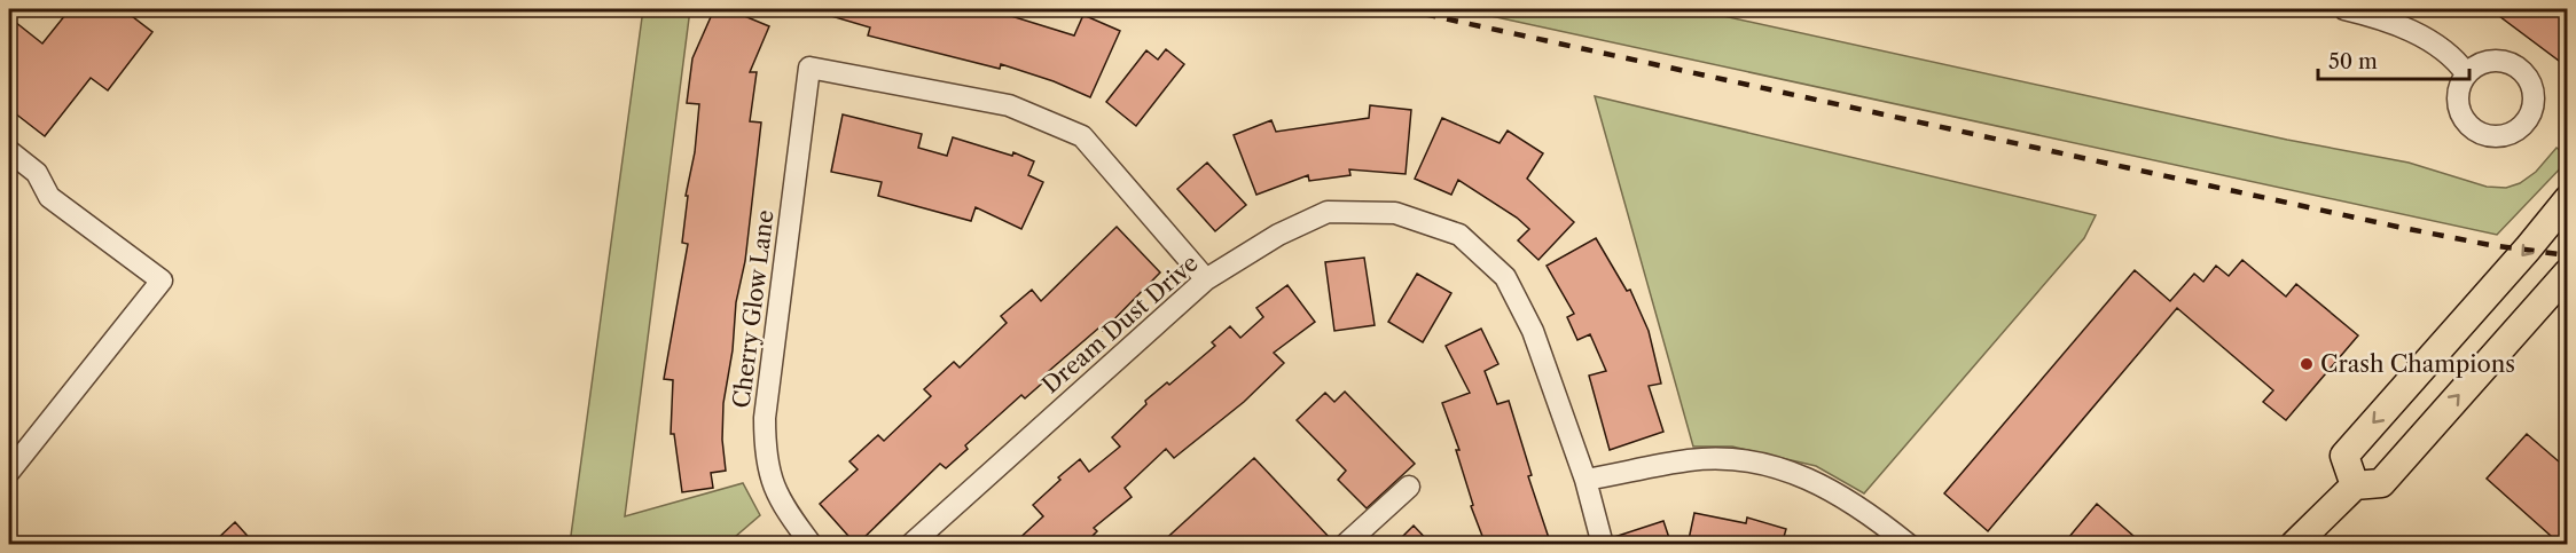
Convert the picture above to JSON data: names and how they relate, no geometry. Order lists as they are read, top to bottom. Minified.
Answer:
{"streets":{"street":["Cherry Glow Lane","Dream Dust Drive"]},"crossings":[["Cherry Glow Lane","Dream Dust Drive"]],"places":["Crash Champions"],"scale_bar":"50 m"}
